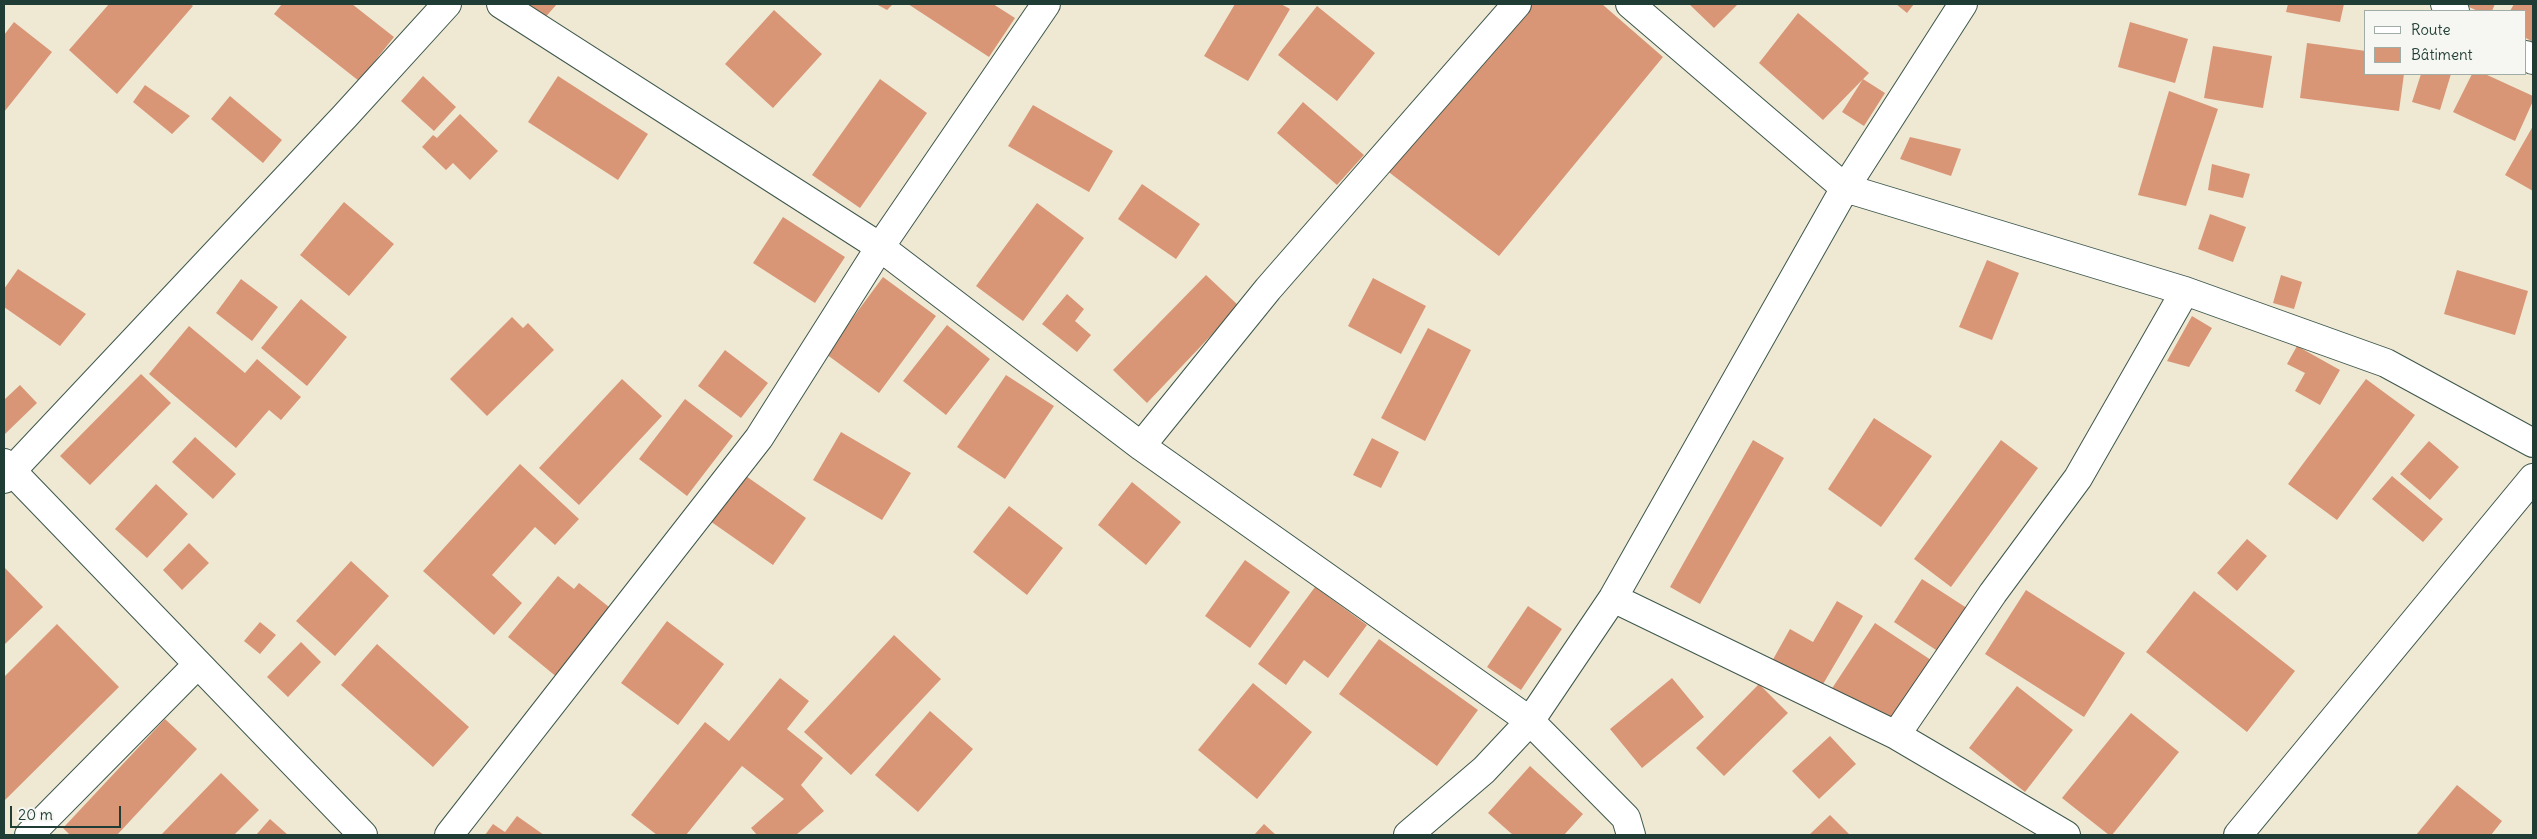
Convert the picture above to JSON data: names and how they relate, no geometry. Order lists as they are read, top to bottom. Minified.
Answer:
{"legend":["Route","Bâtiment"],"scale_bar":"20 m"}
